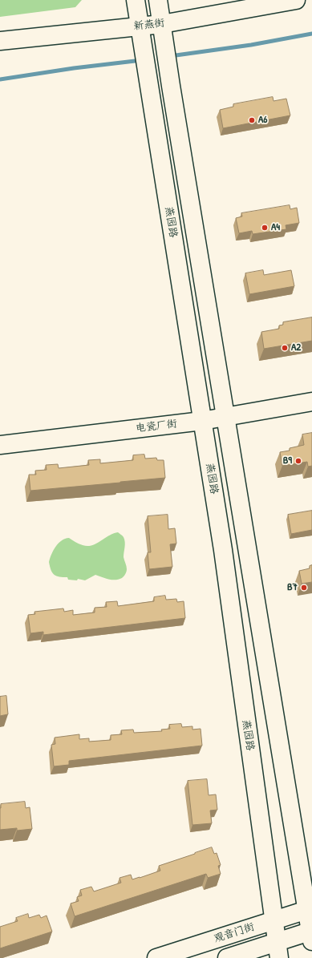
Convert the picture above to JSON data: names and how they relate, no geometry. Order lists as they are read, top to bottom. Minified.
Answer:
{"streets":{"main road":["新燕街","燕园路","电瓷厂街","观音门街"]},"crossings":[["新燕街","燕园路"],["燕园路","电瓷厂街"],["燕园路","观音门街"]],"places":["A6","A4","A2","B9","B7"]}
